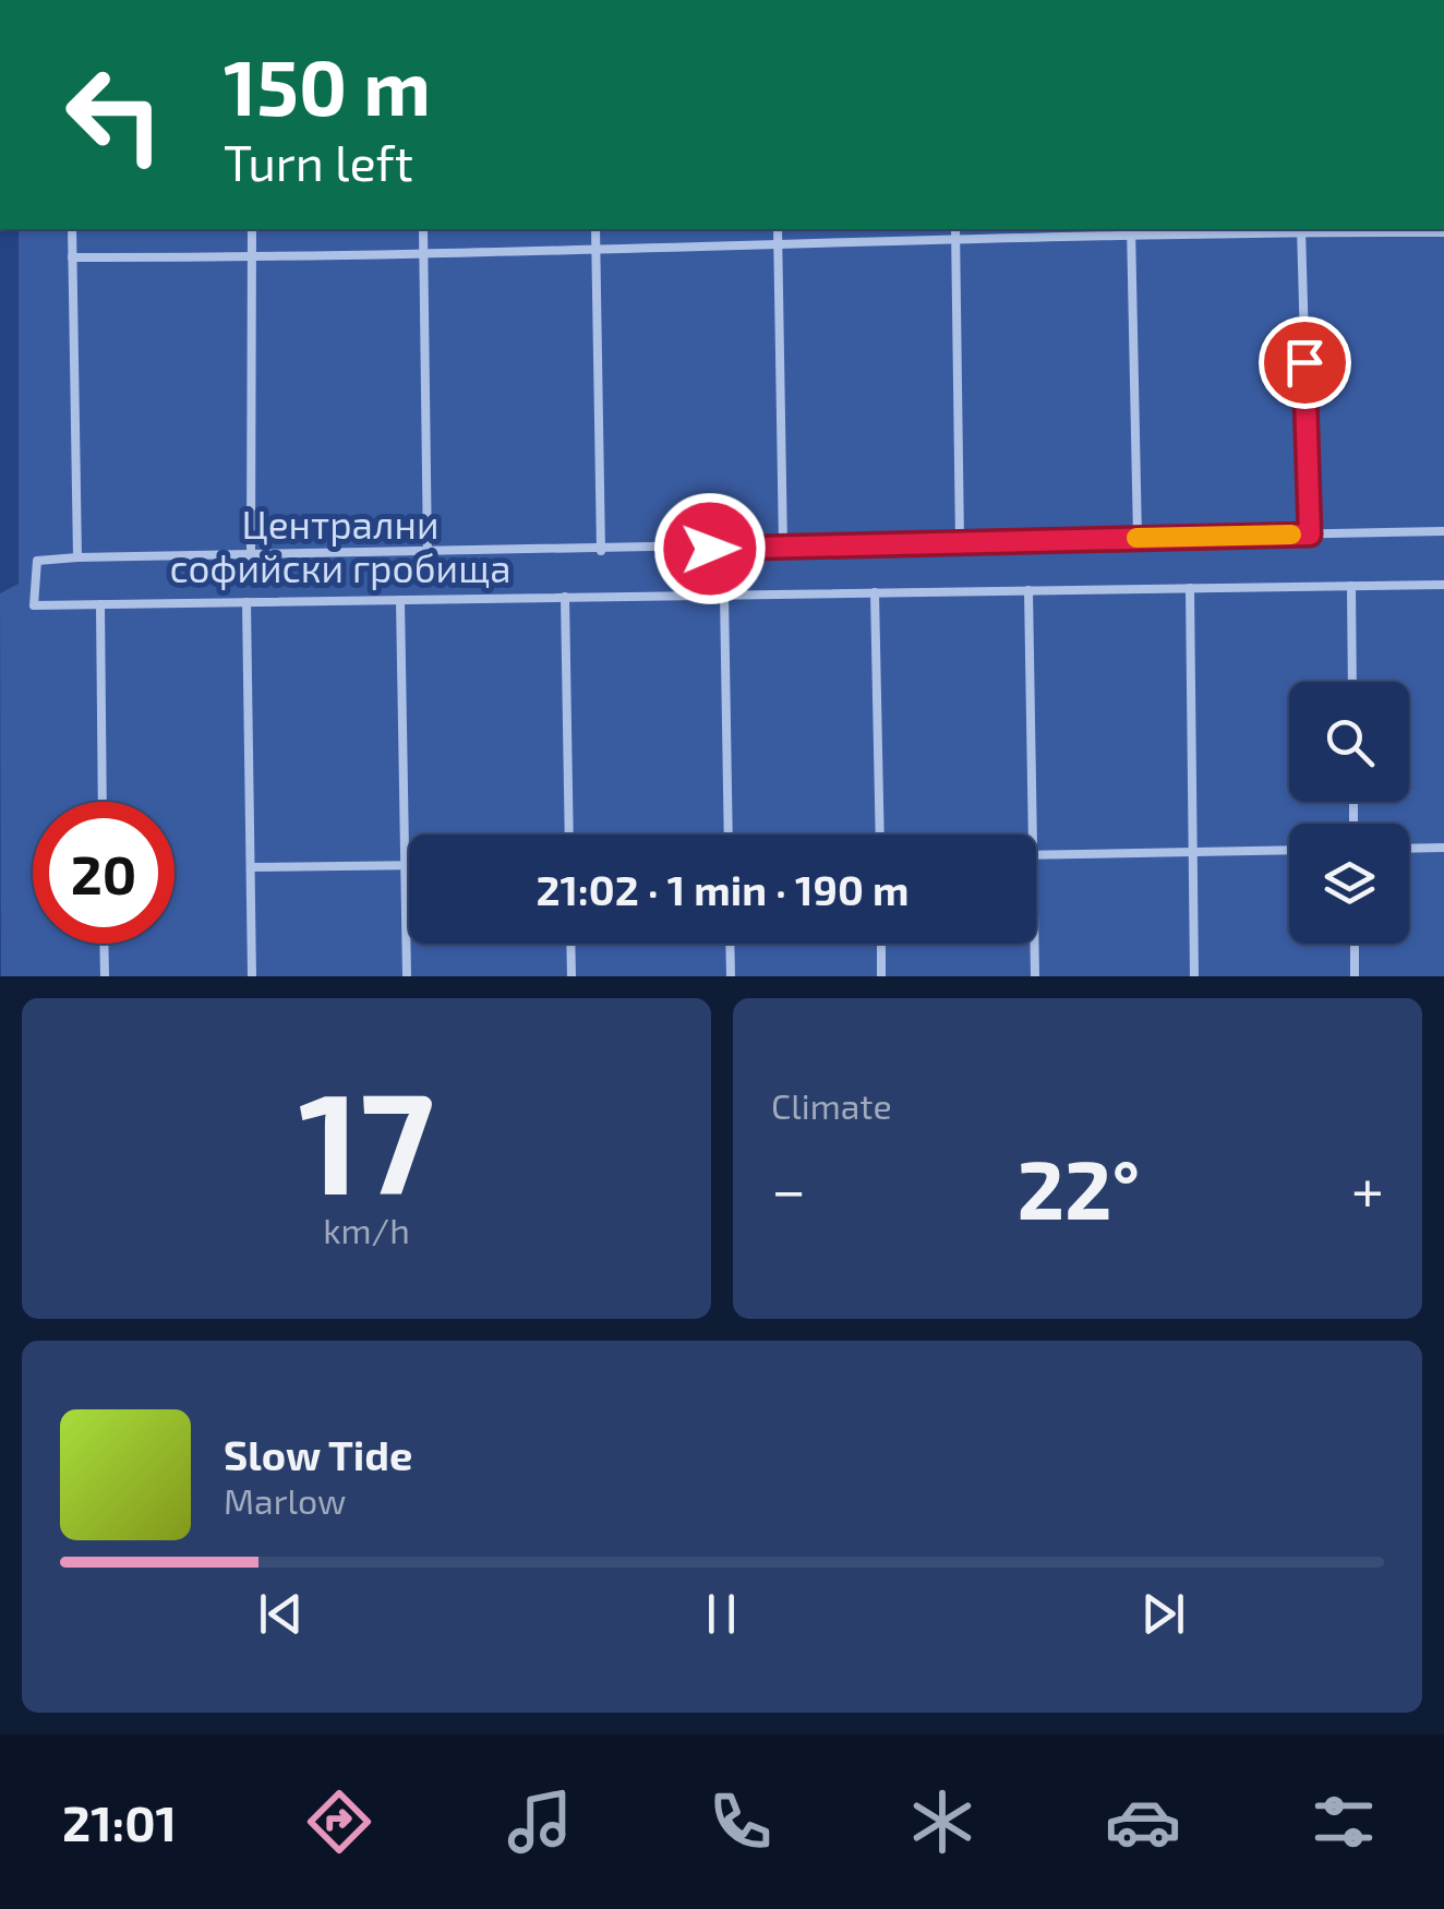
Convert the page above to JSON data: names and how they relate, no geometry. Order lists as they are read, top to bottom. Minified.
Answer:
{"parks":["Централни софийски гробища"],"page":{"turn":["150 m","Turn left"],"limit":"20","trip":"21:02 · 1 min · 190 m","tile":[["17","km/h"],"Climate"],"heat":["−","22°","+"],"song":["Slow Tide","Marlow"],"tabs":"21:01"}}
